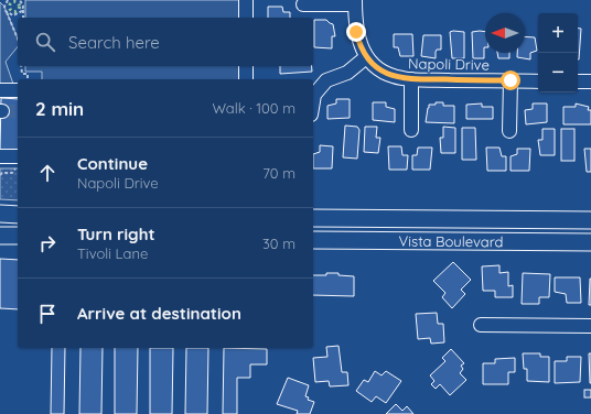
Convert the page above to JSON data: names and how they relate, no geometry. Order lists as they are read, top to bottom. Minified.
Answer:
{"streets":{"main road":["Vista Boulevard"],"street":["Napoli Drive"]},"north":"left","page":{"map_buttons":["+","−"],"search":"Search here","heading":["2 min","Walk · 100 m"],"list":[["Continue","Napoli Drive","70 m"],["Turn right","Tivoli Lane","30 m"],"Arrive at destination"]}}
